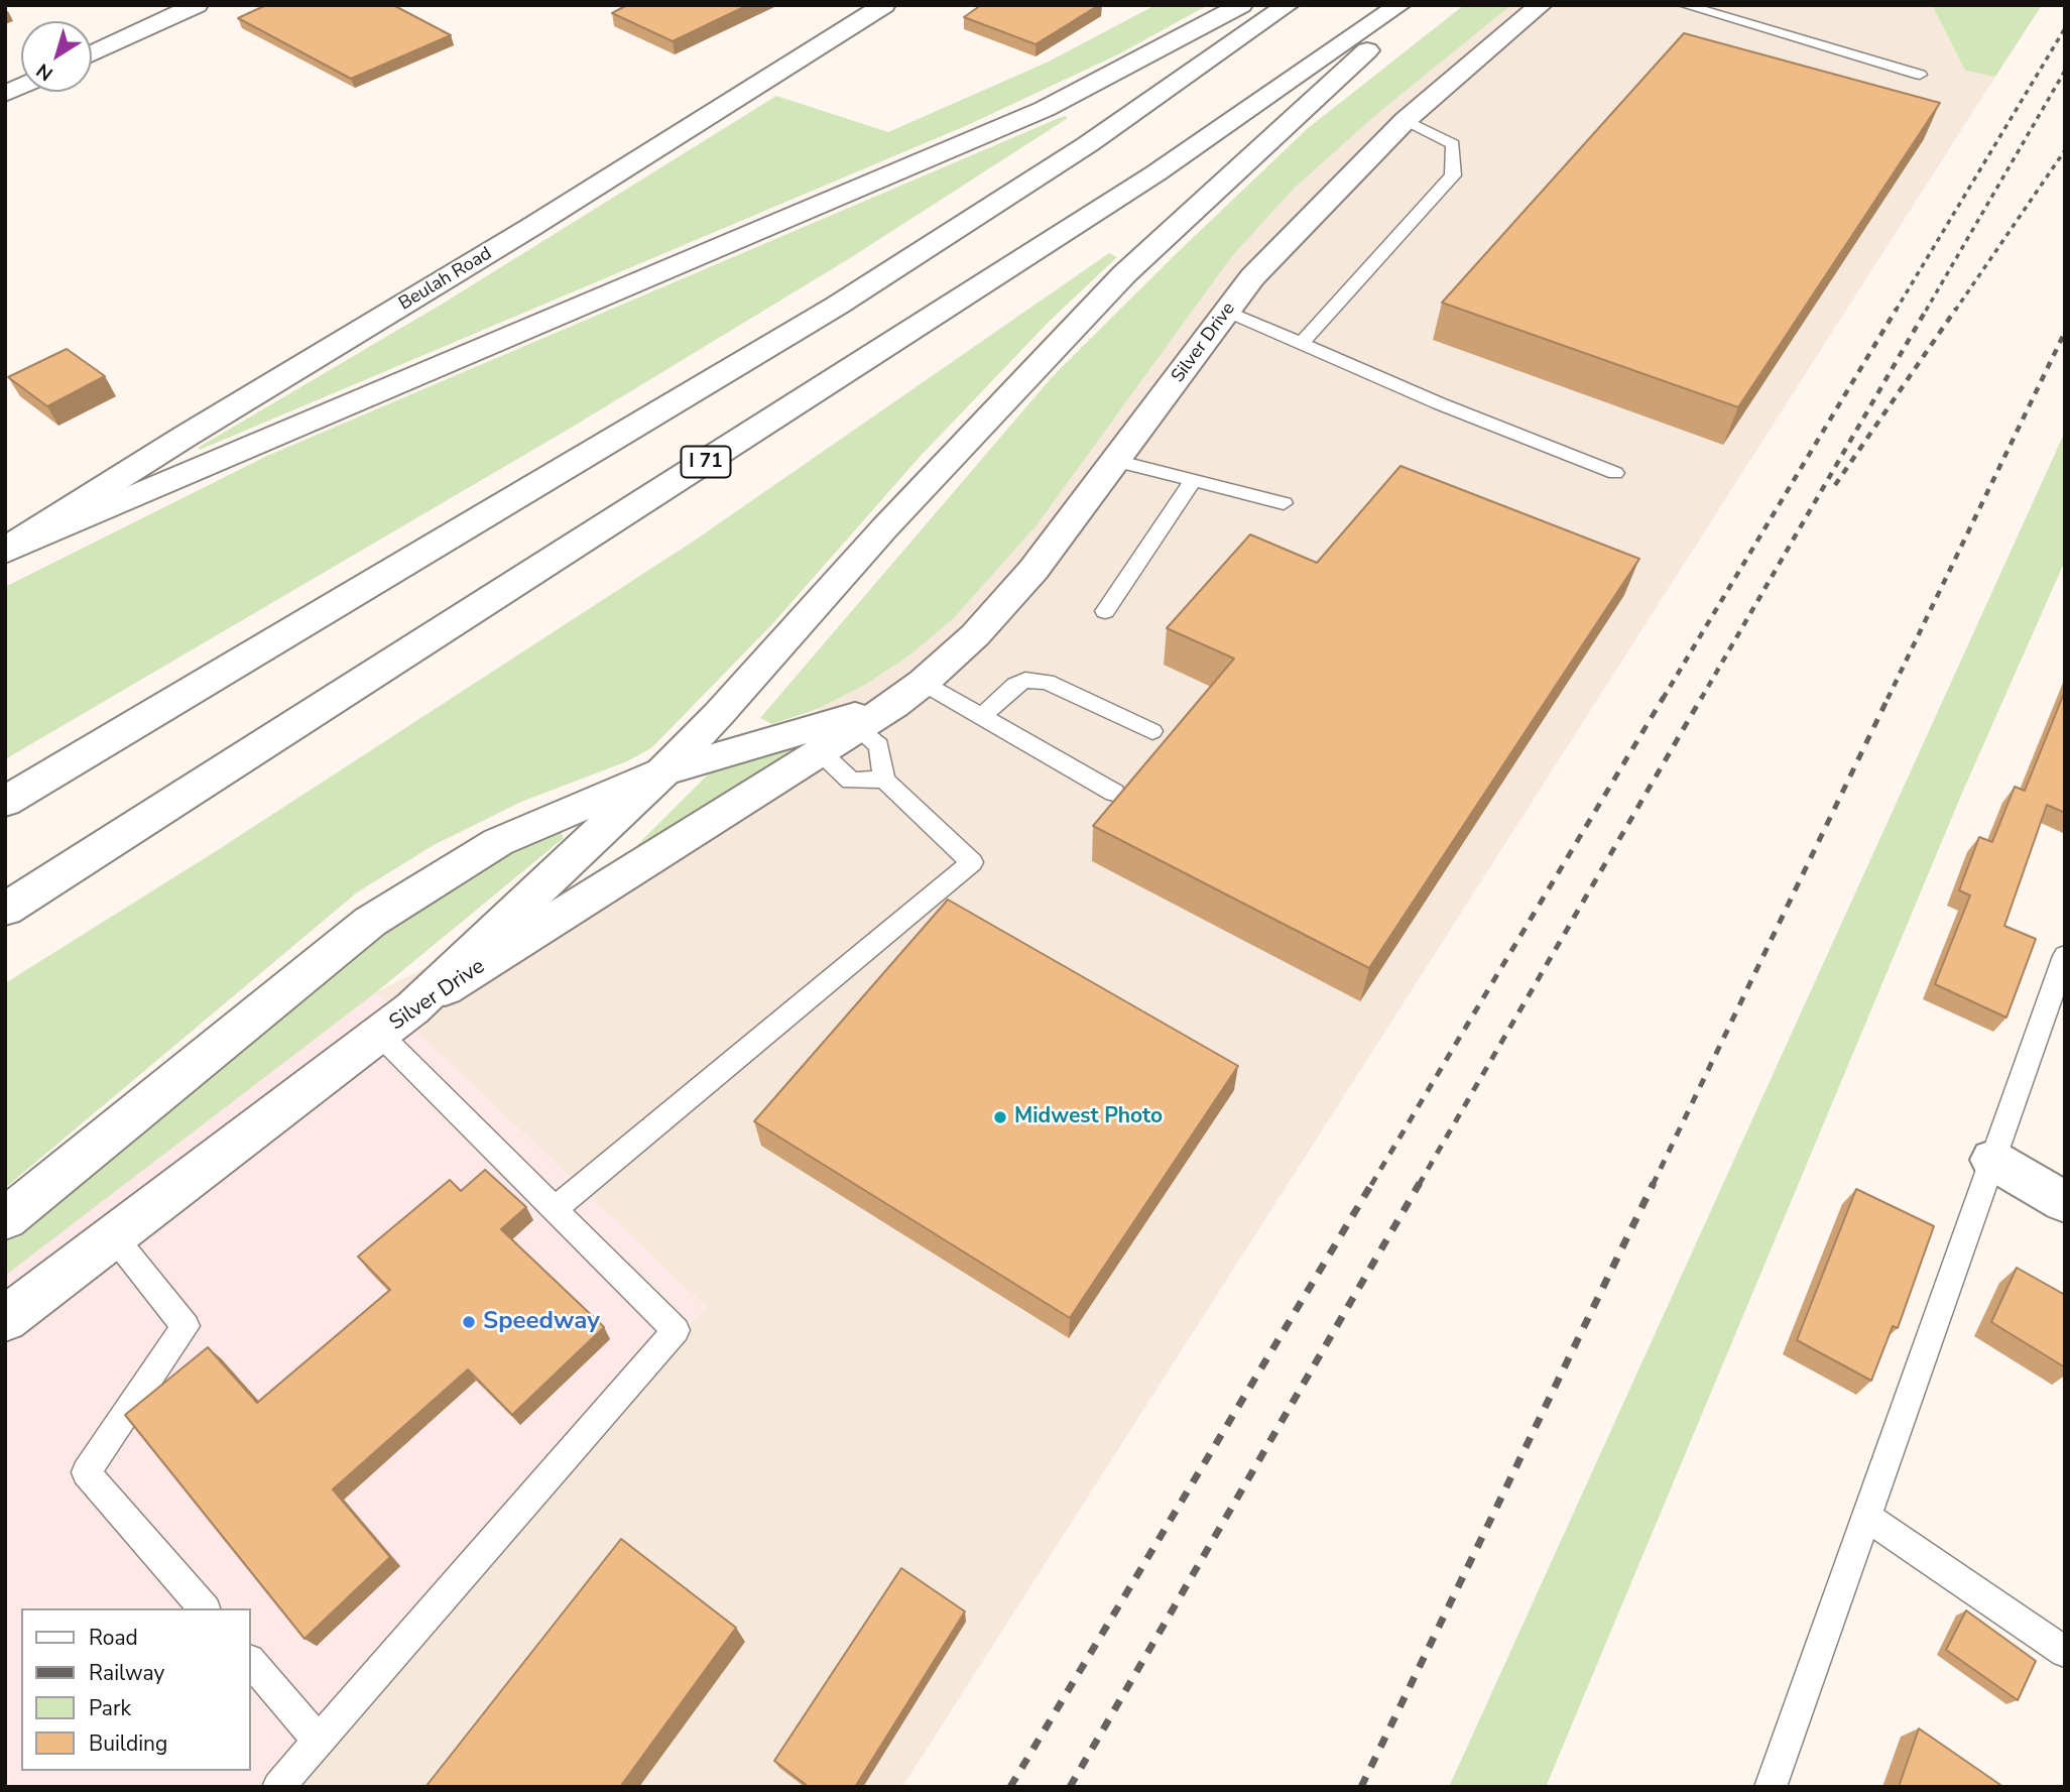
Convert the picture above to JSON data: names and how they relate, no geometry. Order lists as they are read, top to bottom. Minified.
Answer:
{"streets":{"main road":["Beulah Road","Silver Drive","I 71"]},"places":["Midwest Photo","Speedway"],"legend":["Road","Railway","Park","Building"],"north":"bottom left"}
